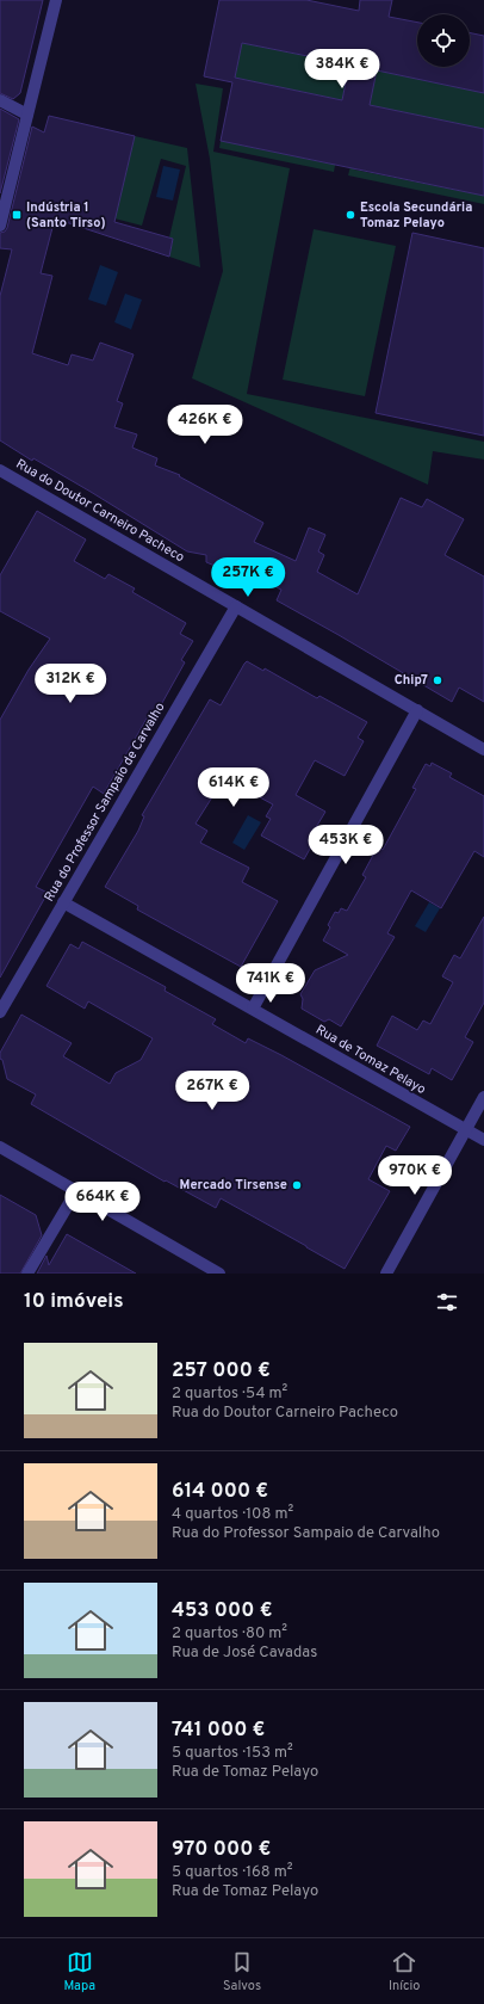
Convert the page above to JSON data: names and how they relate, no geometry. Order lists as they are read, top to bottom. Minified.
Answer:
{"streets":{"street":["Rua do Doutor Carneiro Pacheco","Rua do Professor Sampaio de Carvalho","Rua de Tomaz Pelayo"]},"crossings":[["Rua do Doutor Carneiro Pacheco","Rua do Professor Sampaio de Carvalho"],["Rua do Professor Sampaio de Carvalho","Rua de Tomaz Pelayo"]],"places":{"transit":["Indústria 1 (Santo Tirso)"],"other":["Escola Secundária Tomaz Pelayo","Chip7","Mercado Tirsense"]},"page":{"price":["384K €","426K €","257K €","312K €","614K €","453K €","741K €","267K €","970K €","664K €"],"heading":"10 imóveis","list":[{"name":"257 000 €","note":"2 quartos · 54 m² · Rua do Doutor Carneiro Pacheco"},{"name":"614 000 €","note":"4 quartos · 108 m² · Rua do Professor Sampaio de Carvalho"},{"name":"453 000 €","note":"2 quartos · 80 m² · Rua de José Cavadas"},{"name":"741 000 €","note":"5 quartos · 153 m² · Rua de Tomaz Pelayo"},{"name":"970 000 €","note":"5 quartos · 168 m² · Rua de Tomaz Pelayo"}],"tabs":["Mapa","Salvos","Início"]}}
